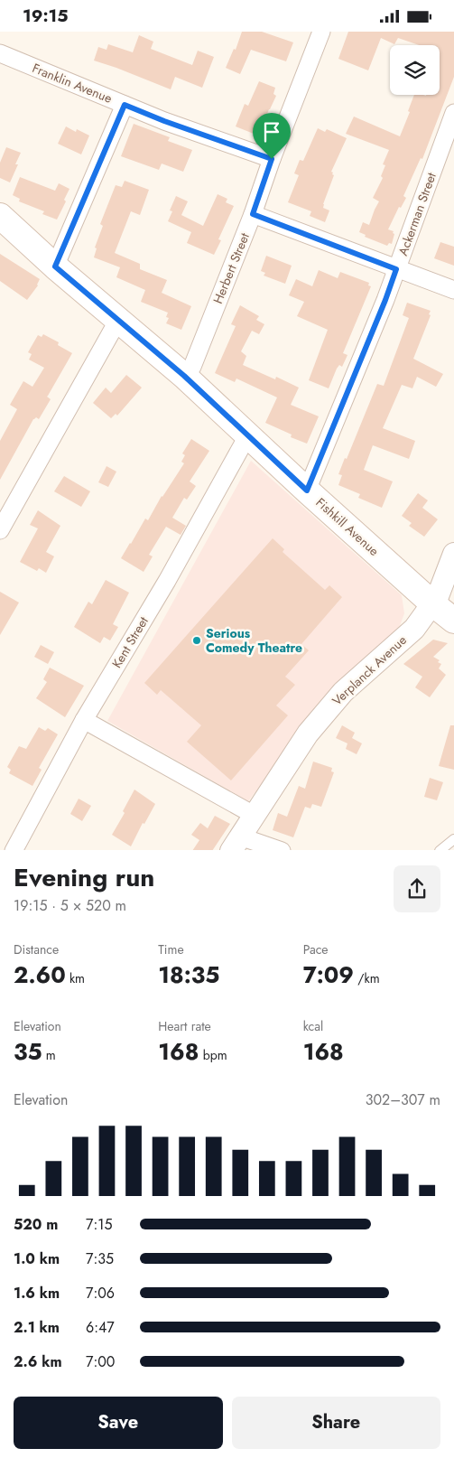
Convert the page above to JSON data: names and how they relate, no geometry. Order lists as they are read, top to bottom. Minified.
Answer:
{"streets":{"main road":["Fishkill Avenue"],"street":["Franklin Avenue","Ackerman Street","Herbert Street","Kent Street","Verplanck Avenue"]},"crossings":[["Franklin Avenue","Herbert Street"],["Ackerman Street","Fishkill Avenue"],["Herbert Street","Fishkill Avenue"],["Fishkill Avenue","Kent Street"],["Fishkill Avenue","Verplanck Avenue"]],"places":["Serious Comedy Theatre"],"page":{"status":"19:15","heading":["Evening run","19:15 · 5 × 520 m"],"stats":[["Distance","2.60 km"],["Time","18:35"],["Pace","7:09 /km"],["Elevation","35 m"],["Heart rate","168 bpm"],["kcal","168"]],"chart":["Elevation","302–307 m"],"list":[{"name":"520 m","note":"7:15"},{"name":"1.0 km","note":"7:35"},{"name":"1.6 km","note":"7:06"},{"name":"2.1 km","note":"6:47"},{"name":"2.6 km","note":"7:00"}],"buttons":["Save","Share"]}}
